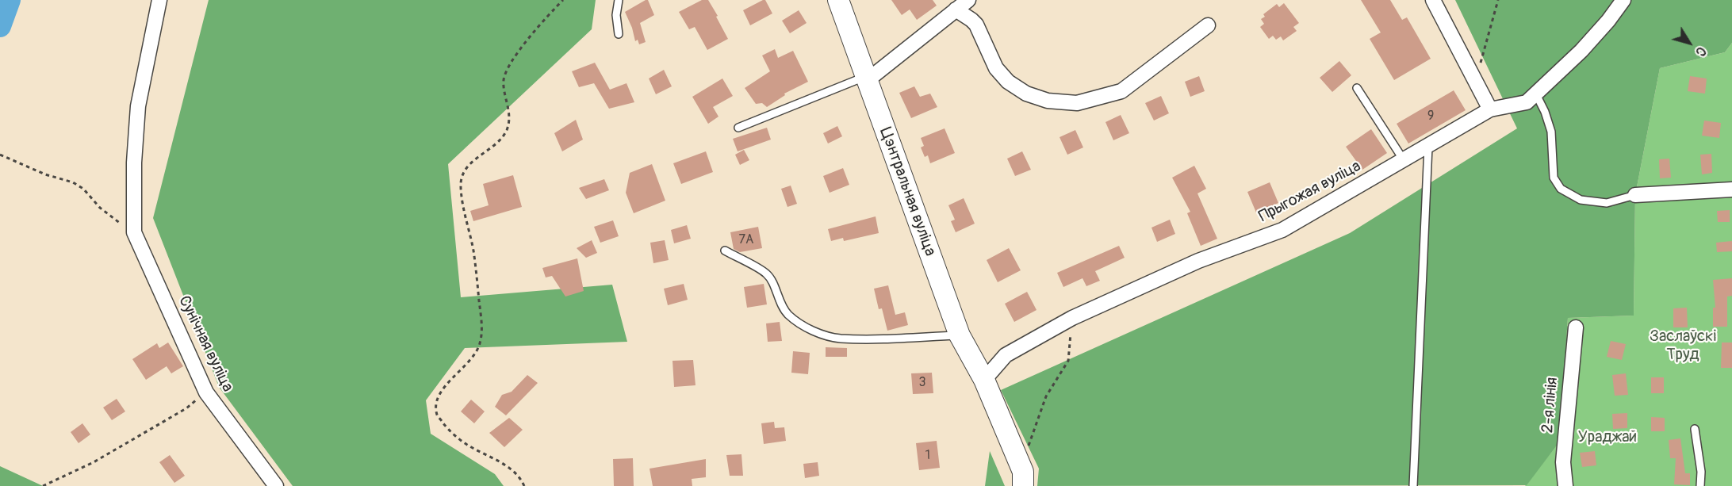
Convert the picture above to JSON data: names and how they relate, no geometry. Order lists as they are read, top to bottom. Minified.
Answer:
{"streets":{"street":["Цэнтральная вуліца","Прыгожая вуліца","Сунічная вуліца","2-я лінія"]},"crossings":[["Цэнтральная вуліца","Прыгожая вуліца"]],"parks":["Заслаўскі Труд","Ураджай"],"house_numbers":["9","7А","3","1"],"north":"bottom right"}
